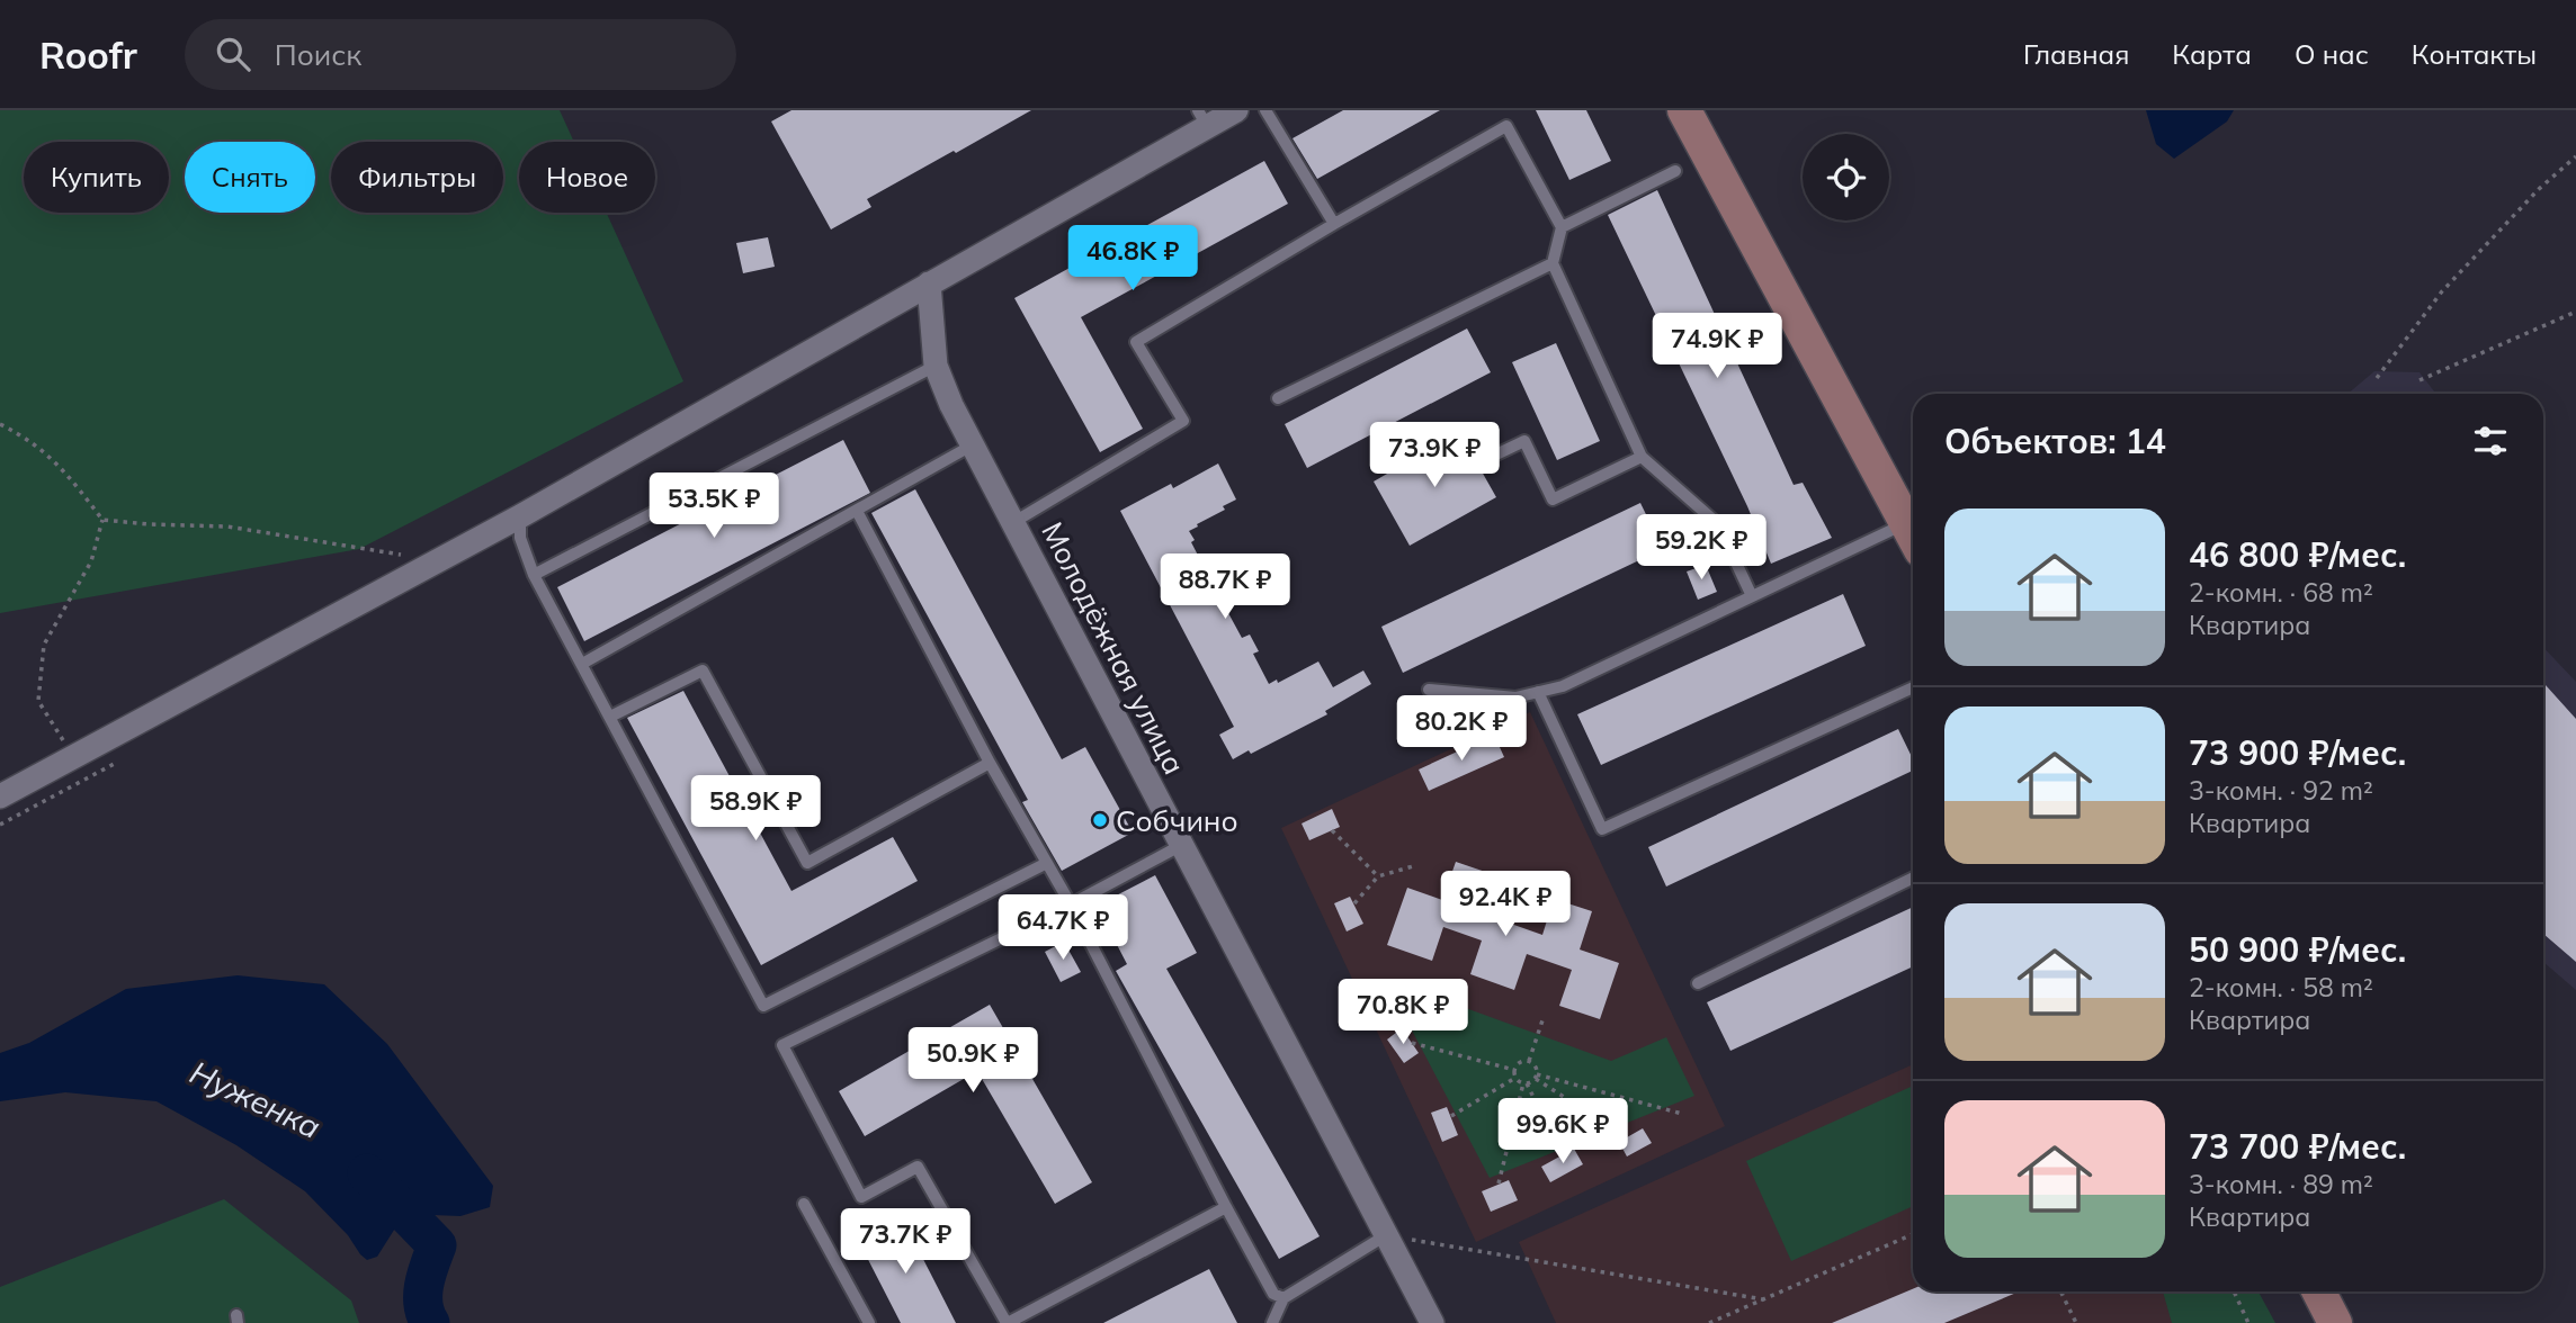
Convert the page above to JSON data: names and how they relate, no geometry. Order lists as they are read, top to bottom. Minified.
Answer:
{"streets":{"street":["Молодёжная улица"]},"water":["Нуженка"],"places":["Собчино"],"page":{"header":"Roofr","search":"Поиск","nav":["Главная","Карта","О нас","Контакты"],"chip":["Купить","Снять","Фильтры","Новое"],"price":["46.8K ₽","74.9K ₽","73.9K ₽","53.5K ₽","59.2K ₽","88.7K ₽","80.2K ₽","58.9K ₽","92.4K ₽","64.7K ₽","70.8K ₽","50.9K ₽","99.6K ₽","73.7K ₽"],"heading":"Объектов: 14","list":[{"name":"46 800 ₽/мес.","note":"2-комн. · 68 m² · Квартира"},{"name":"73 900 ₽/мес.","note":"3-комн. · 92 m² · Квартира"},{"name":"50 900 ₽/мес.","note":"2-комн. · 58 m² · Квартира"},{"name":"73 700 ₽/мес.","note":"3-комн. · 89 m² · Квартира"}]}}
